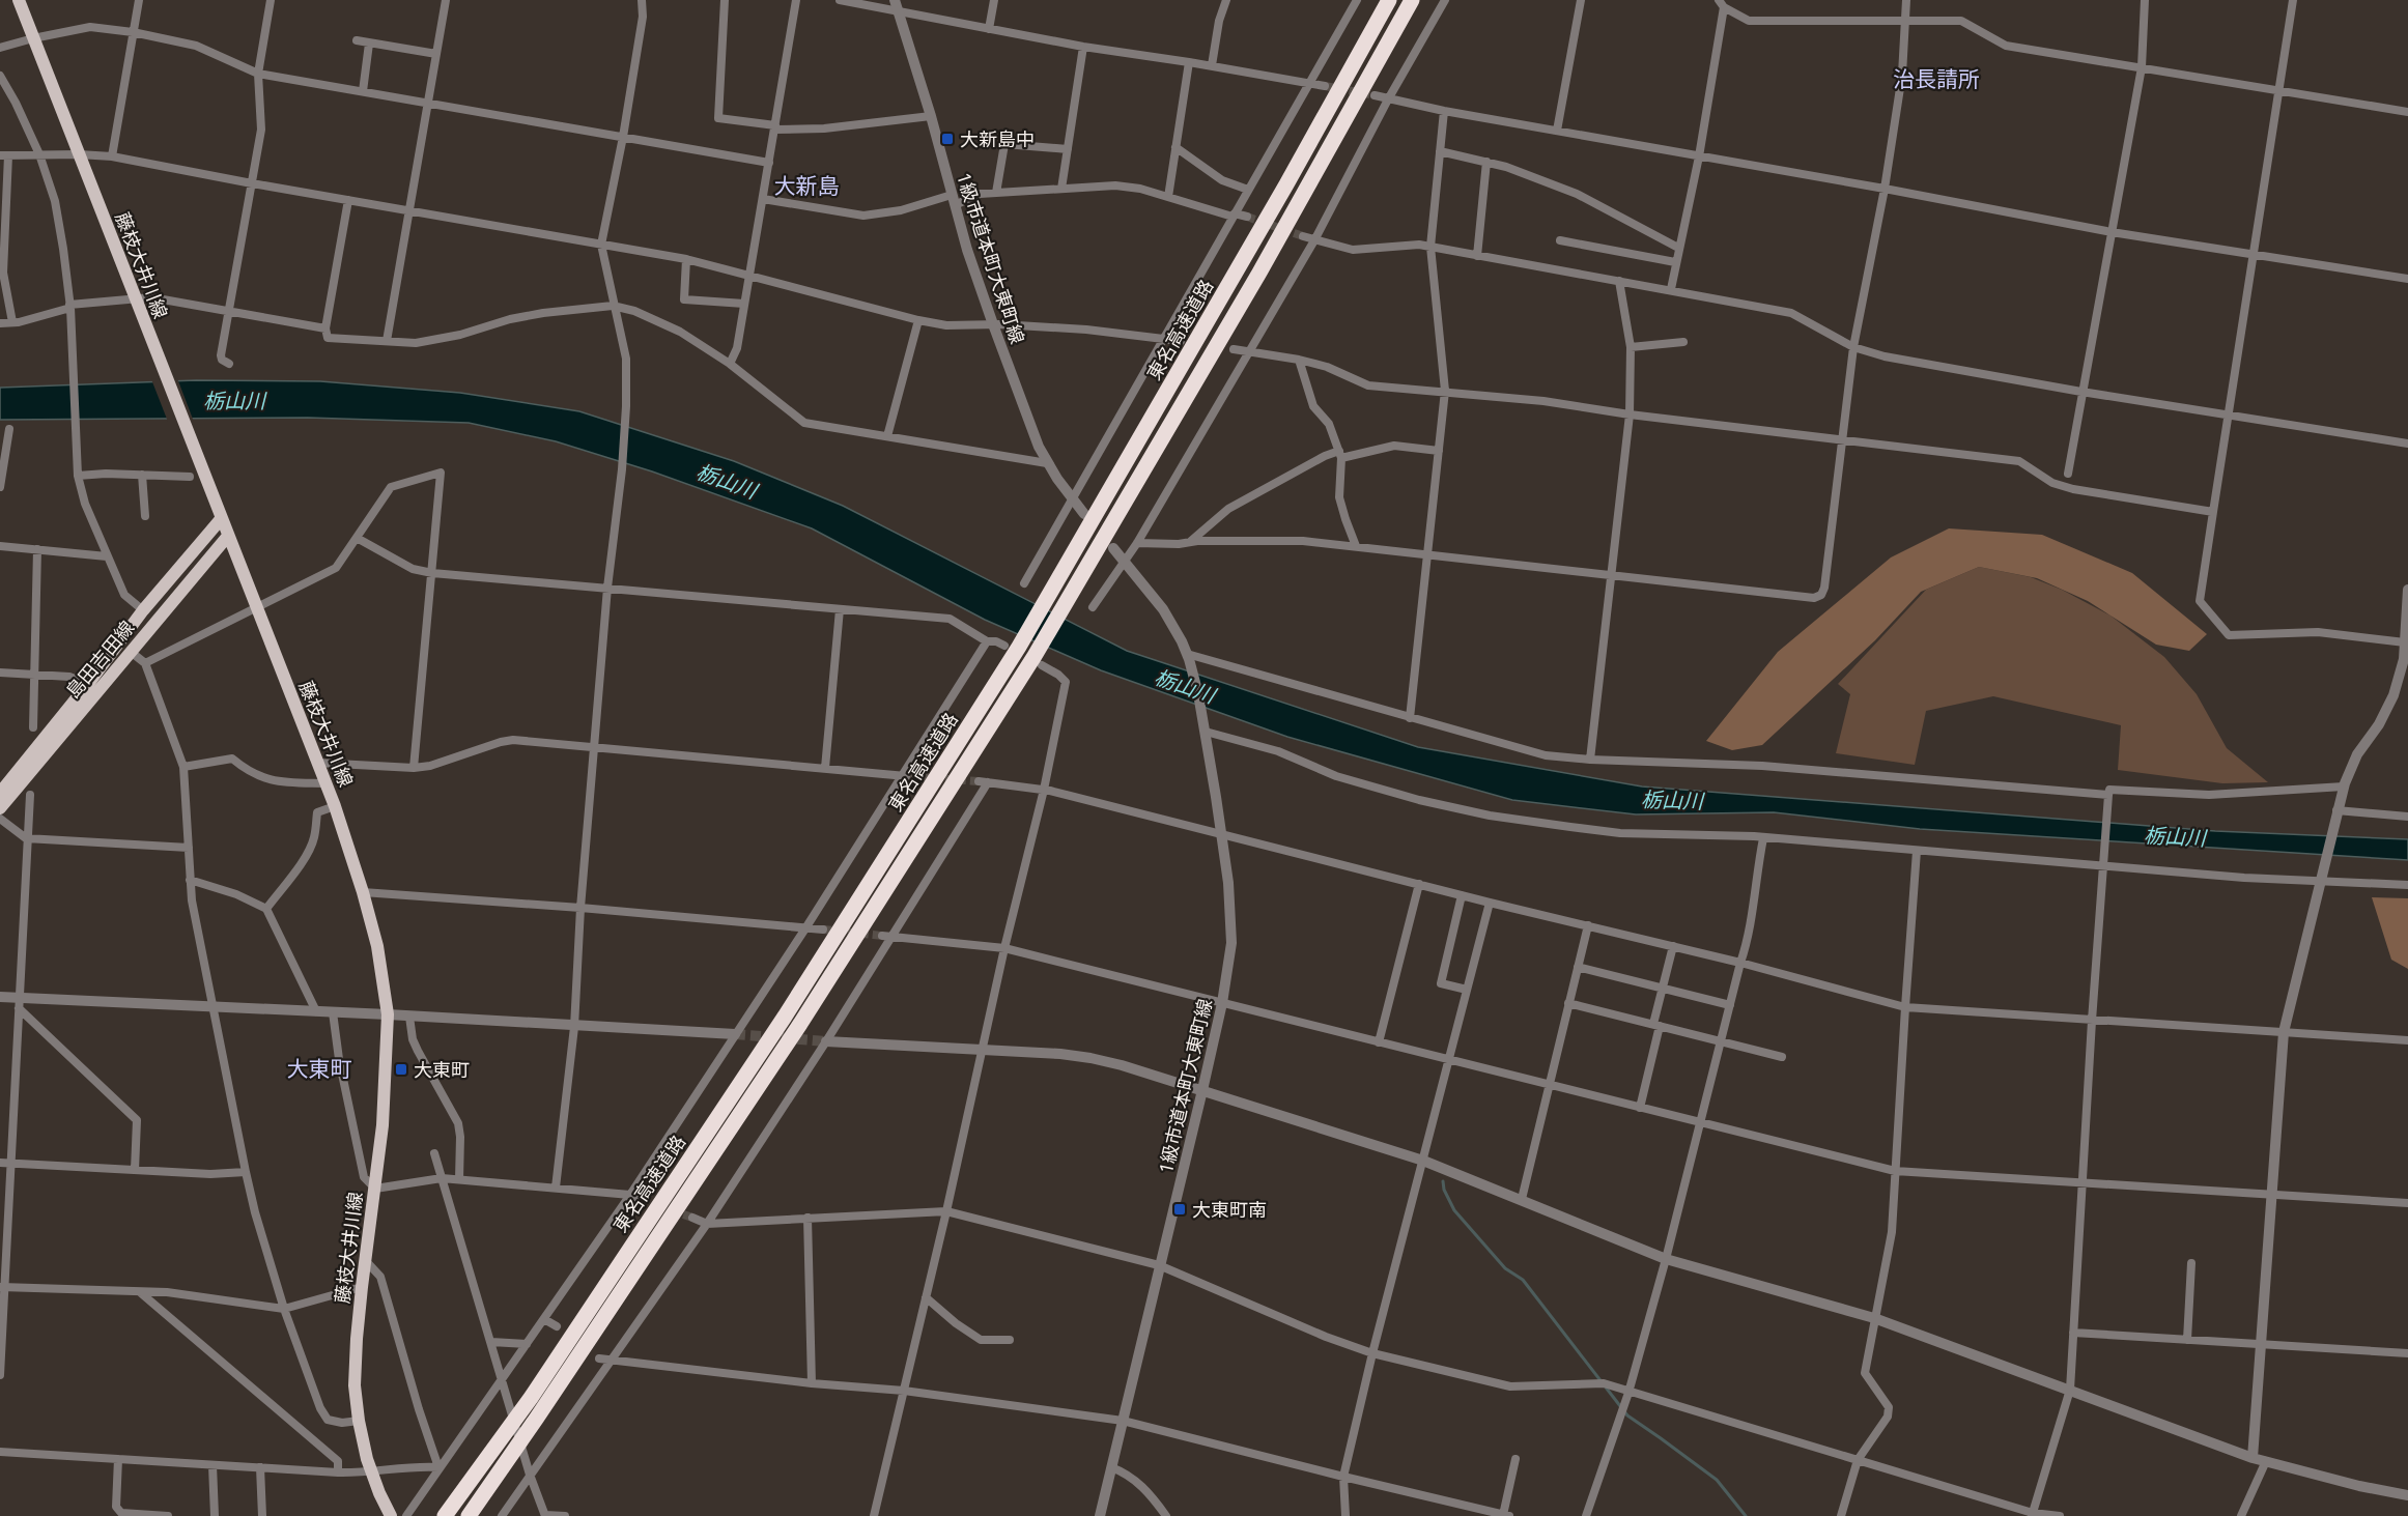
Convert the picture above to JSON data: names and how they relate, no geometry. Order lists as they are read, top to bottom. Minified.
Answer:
{"streets":{"highway":["東名高速道路"],"main road":["藤枝大井川線","島田吉田線"],"street":["1級市道本町大東町線"]},"crossings":[["藤枝大井川線","島田吉田線"]],"districts":["治長請所","大新島","大東町"],"water":["栃山川"],"places":{"transit":["大新島中","大東町","大東町南"]}}
